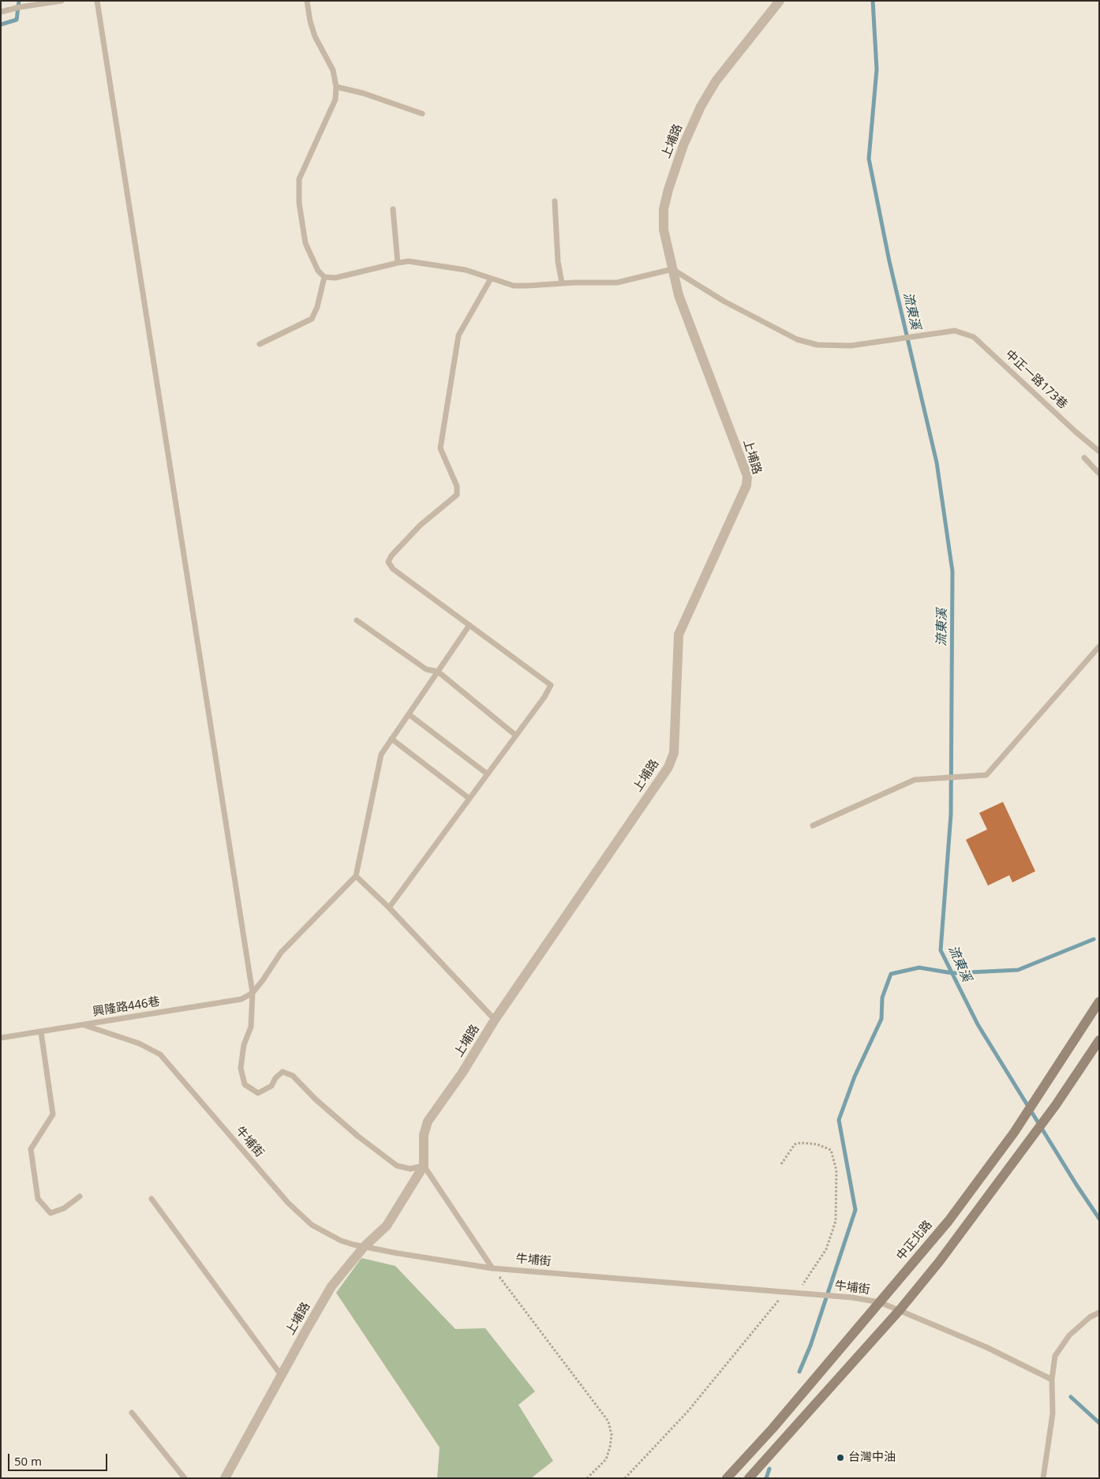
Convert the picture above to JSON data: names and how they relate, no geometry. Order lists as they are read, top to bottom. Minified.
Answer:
{"streets":{"main road":["中正北路"],"street":["上埔路"],"lane":["中正一路173巷","興隆路446巷","牛埔街"]},"crossings":[["上埔路","中正一路173巷"],["上埔路","牛埔街"],["興隆路446巷","牛埔街"],["牛埔街","中正北路"]],"water":["流東溪"],"places":["台灣中油"],"scale_bar":"50 m"}
